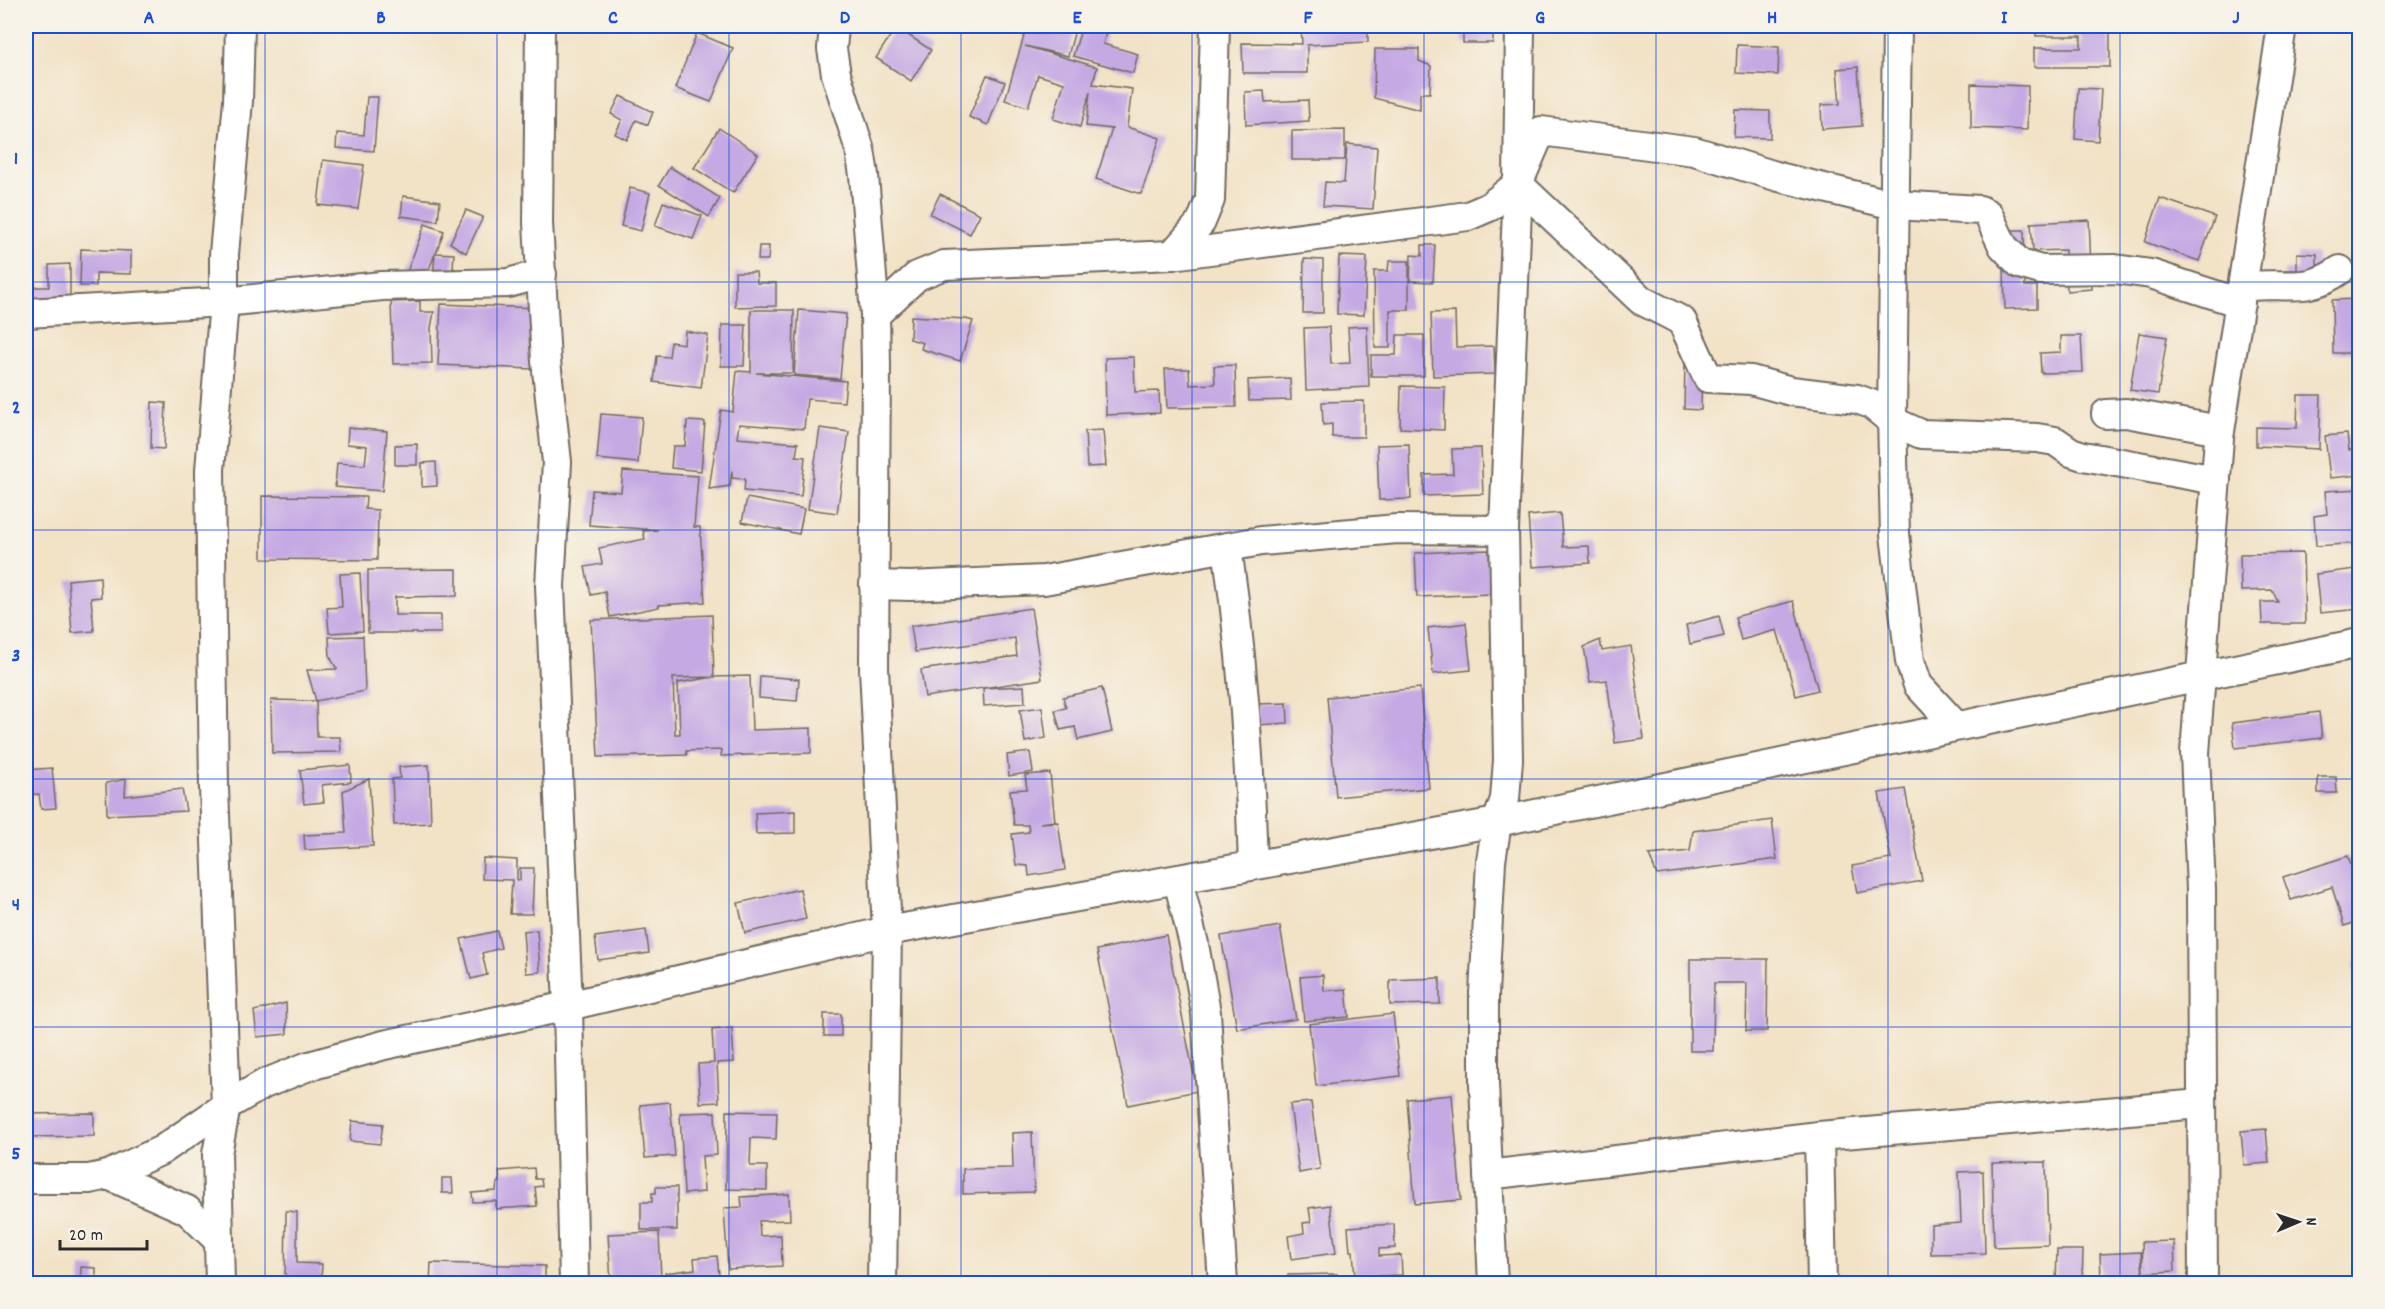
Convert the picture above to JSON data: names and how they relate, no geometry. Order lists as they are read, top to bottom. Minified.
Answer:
{"scale_bar":"20 m","north":"right","grid":{"columns":["A","B","C","D","E","F","G","H","I","J"],"rows":["1","2","3","4","5"]}}
